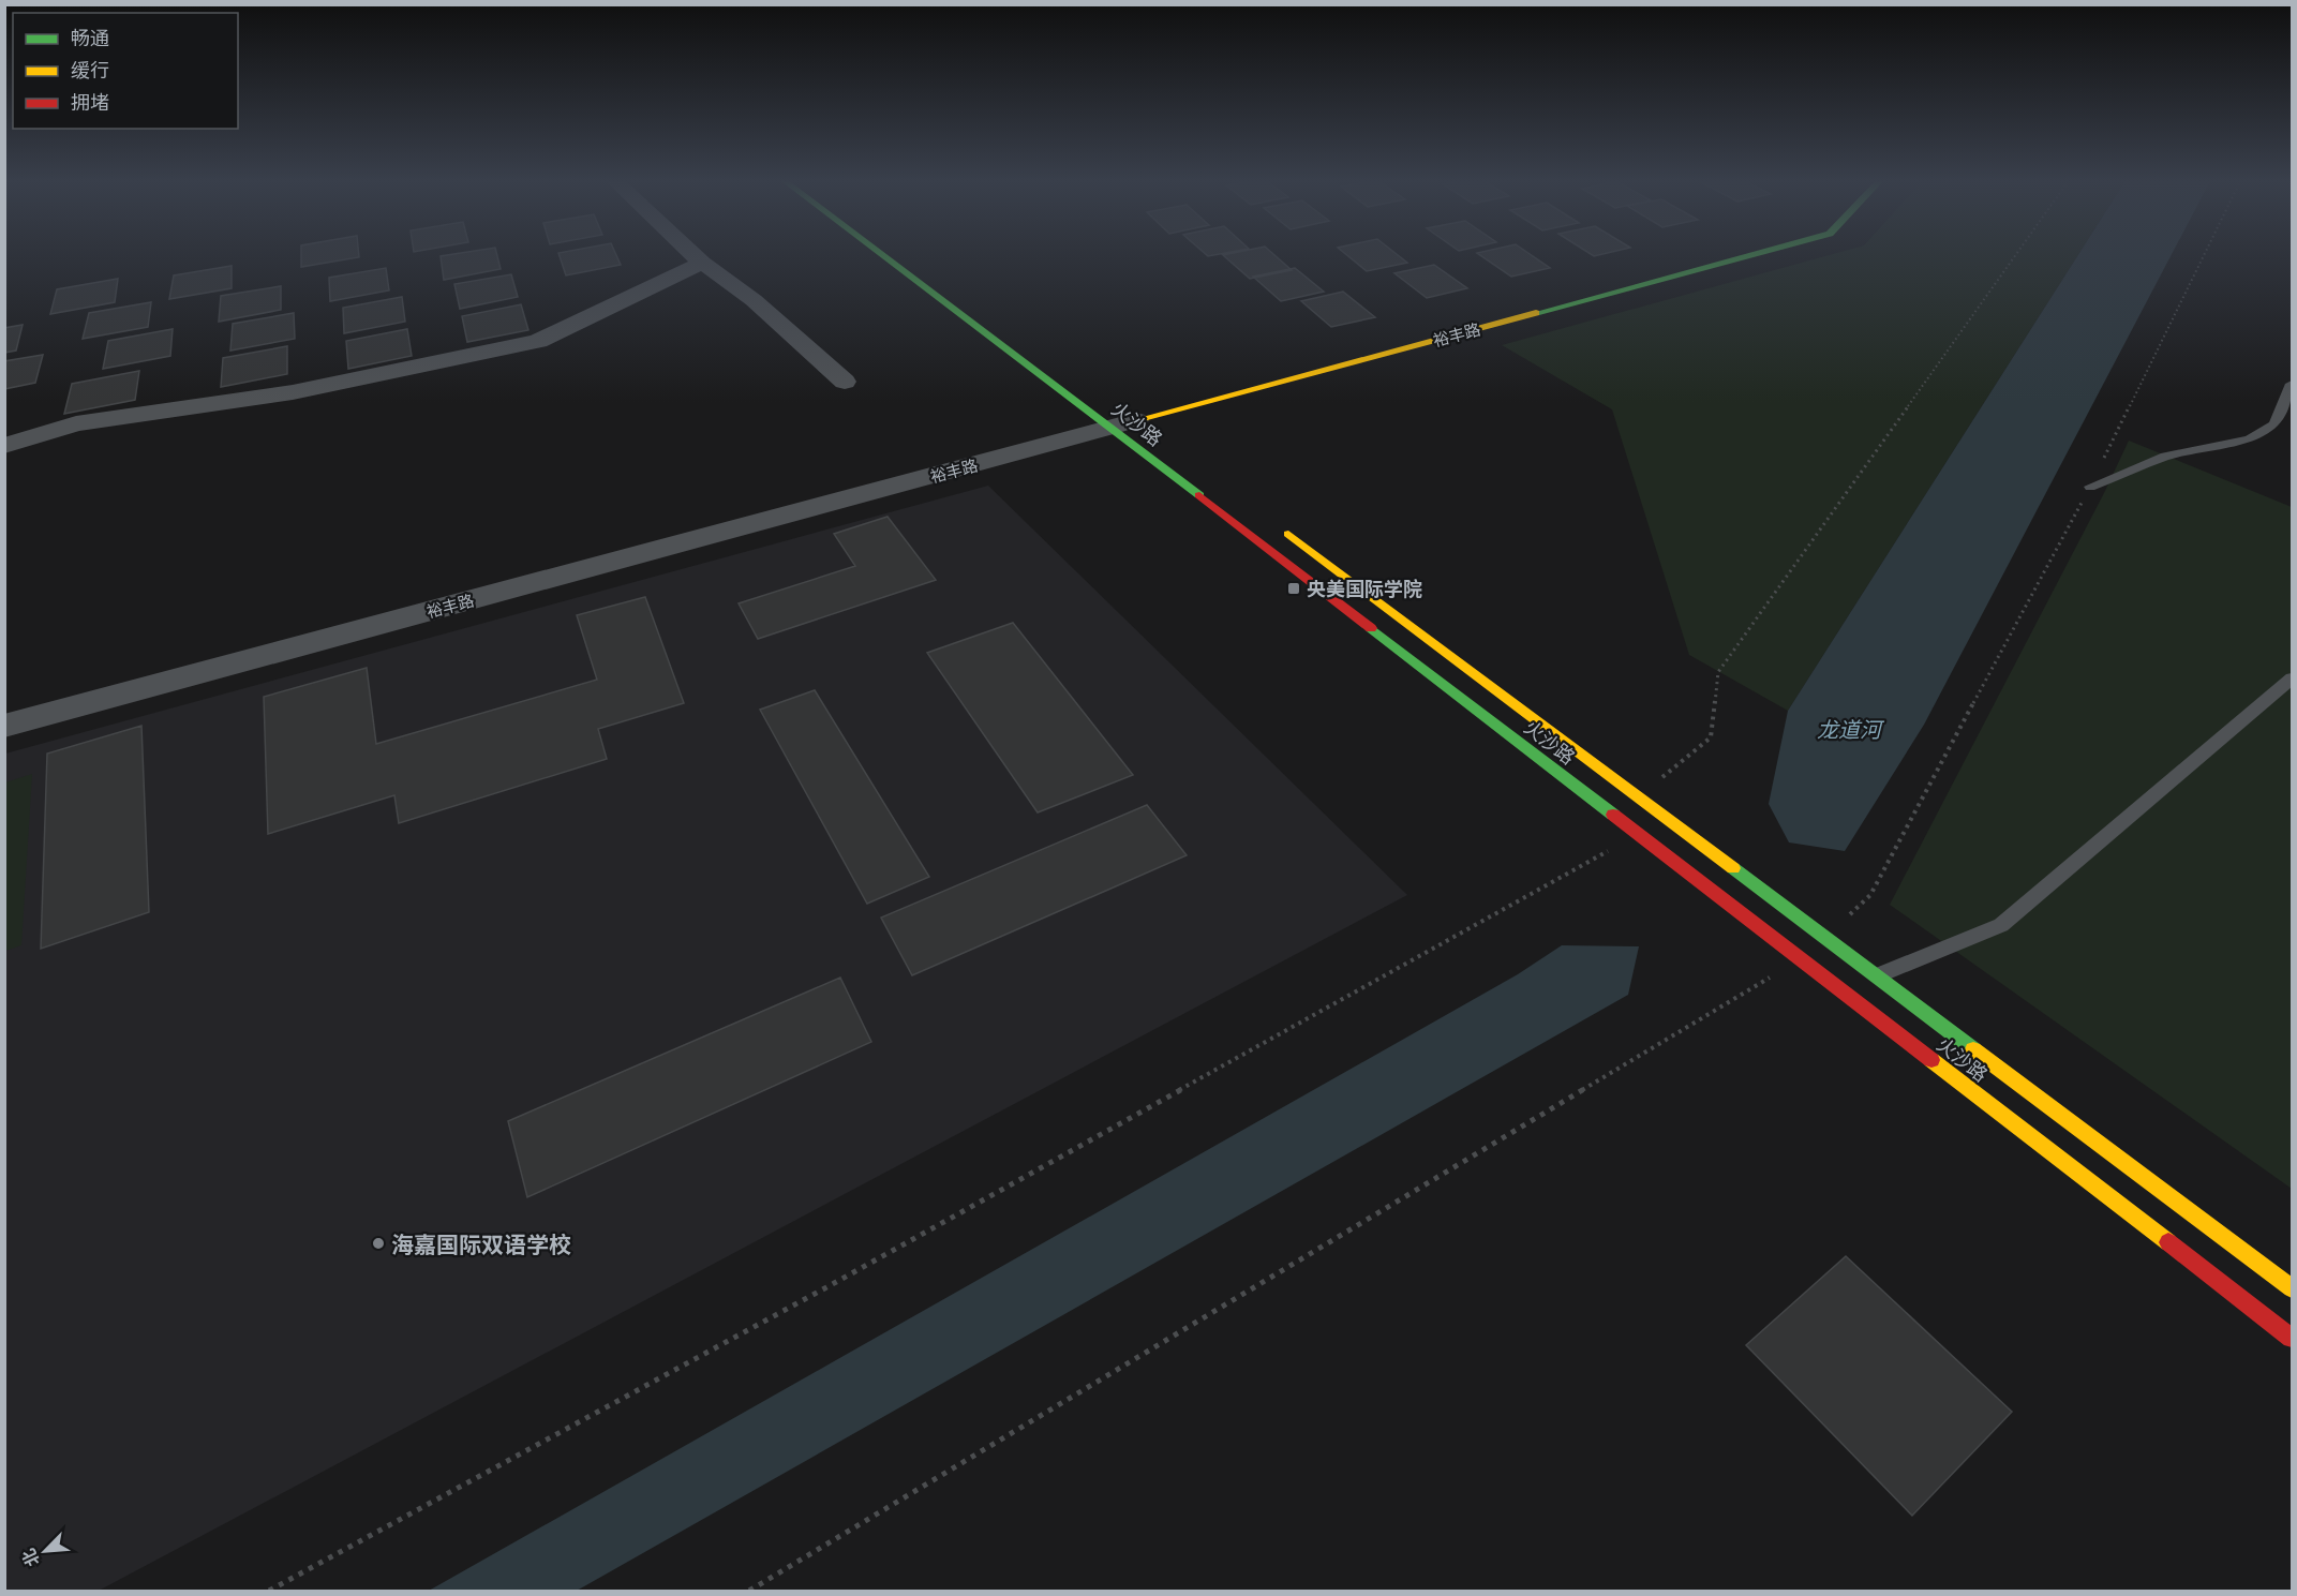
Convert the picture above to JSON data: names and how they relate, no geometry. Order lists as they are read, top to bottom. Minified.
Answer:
{"streets":{"main road":["裕丰路","火沙路"]},"crossings":[["裕丰路","火沙路"]],"water":["龙道河"],"places":{"transit":["央美国际学院"],"other":["海嘉国际双语学校"]},"legend":["畅通","缓行","拥堵"],"north":"bottom left"}
